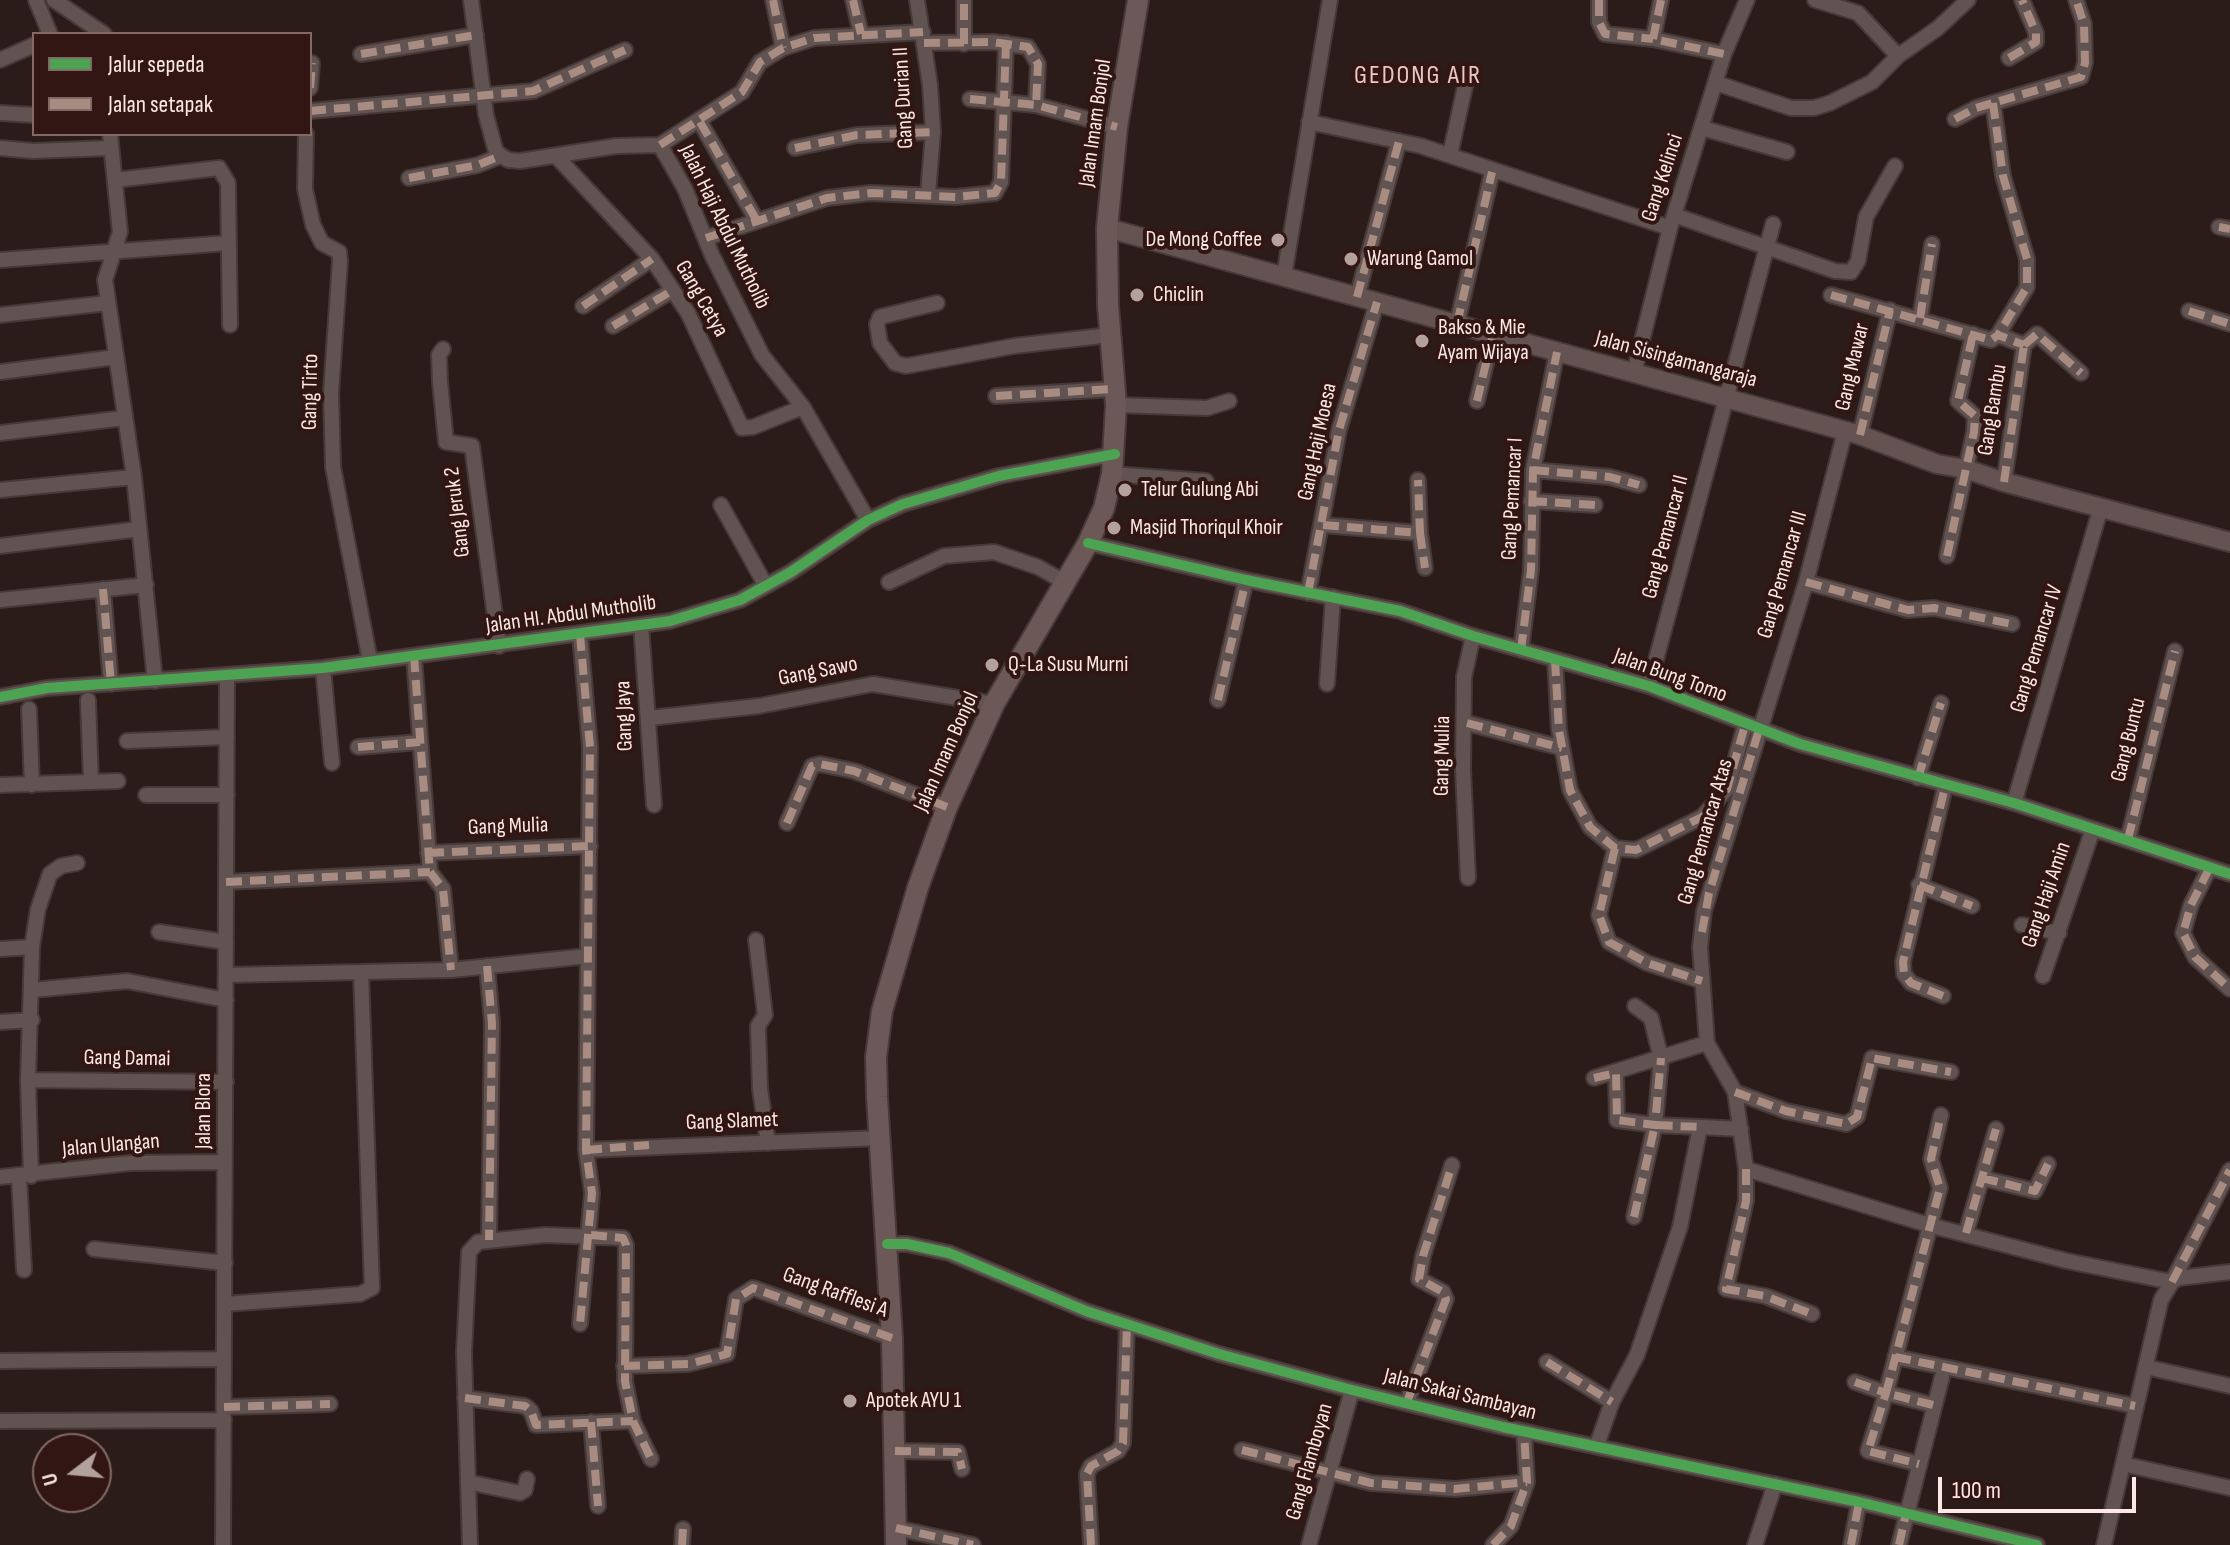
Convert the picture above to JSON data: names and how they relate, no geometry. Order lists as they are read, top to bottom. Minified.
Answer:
{"streets":{"highway":["Jalan Imam Bonjol"],"main road":["Jalan Sisingamangaraja"],"street":["Gang Durian II","Gang Kelinci","Jalah Haji Abdul Mutholib","Gang Cetya","Gang Mawar","Gang Tirto","Gang Bambu","Gang Haji Moesa","Gang Pemancar I","Gang Jeruk 2","Gang Pemancar II","Gang Pemancar III","Jalan HI. Abdul Mutholib","Gang Pemancar IV","Gang Sawo","Jalan Bung Tomo","Gang Jaya","Gang Buntu","Gang Mulia","Gang Pemancar Atas","Gang Haji Amin","Gang Damai","Jalan Blora","Gang Slamet","Jalan Ulangan","Gang Rafflesi A","Jalan Sakai Sambayan","Gang Flamboyan"]},"crossings":[["Jalan Imam Bonjol","Jalan Sisingamangaraja"],["Jalan Imam Bonjol","Jalan HI. Abdul Mutholib"],["Jalan Imam Bonjol","Gang Sawo"],["Jalan Imam Bonjol","Jalan Bung Tomo"],["Jalan Imam Bonjol","Gang Slamet"],["Jalan Imam Bonjol","Gang Rafflesi A"],["Jalan Imam Bonjol","Jalan Sakai Sambayan"],["Gang Kelinci","Jalan Sisingamangaraja"],["Jalah Haji Abdul Mutholib","Gang Cetya"],["Jalah Haji Abdul Mutholib","Jalan HI. Abdul Mutholib"],["Jalan Sisingamangaraja","Gang Mawar"],["Jalan Sisingamangaraja","Gang Bambu"],["Jalan Sisingamangaraja","Gang Haji Moesa"],["Jalan Sisingamangaraja","Gang Pemancar I"],["Jalan Sisingamangaraja","Gang Pemancar II"],["Jalan Sisingamangaraja","Gang Pemancar III"],["Jalan Sisingamangaraja","Gang Pemancar IV"],["Gang Mawar","Gang Pemancar III"],["Gang Tirto","Jalan HI. Abdul Mutholib"],["Gang Haji Moesa","Jalan Bung Tomo"],["Gang Pemancar I","Jalan Bung Tomo"],["Gang Jeruk 2","Jalan HI. Abdul Mutholib"],["Gang Pemancar II","Jalan Bung Tomo"],["Gang Pemancar III","Jalan Bung Tomo"],["Gang Pemancar III","Gang Pemancar Atas"],["Jalan HI. Abdul Mutholib","Gang Jaya"],["Jalan HI. Abdul Mutholib","Jalan Blora"],["Gang Pemancar IV","Jalan Bung Tomo"],["Gang Sawo","Gang Jaya"],["Jalan Bung Tomo","Gang Buntu"],["Jalan Bung Tomo","Gang Mulia"],["Jalan Bung Tomo","Gang Pemancar Atas"],["Jalan Bung Tomo","Gang Haji Amin"],["Gang Damai","Jalan Blora"],["Jalan Blora","Jalan Ulangan"],["Jalan Sakai Sambayan","Gang Flamboyan"]],"districts":["GEDONG AIR"],"places":["De Mong Coffee","Warung Gamol","Chiclin","Bakso & Mie Ayam Wijaya","Telur Gulung Abi","Masjid Thoriqul Khoir","Q-La Susu Murni","Apotek AYU 1"],"legend":["Jalur sepeda","Jalan setapak"],"scale_bar":"100 m","north":"left"}
